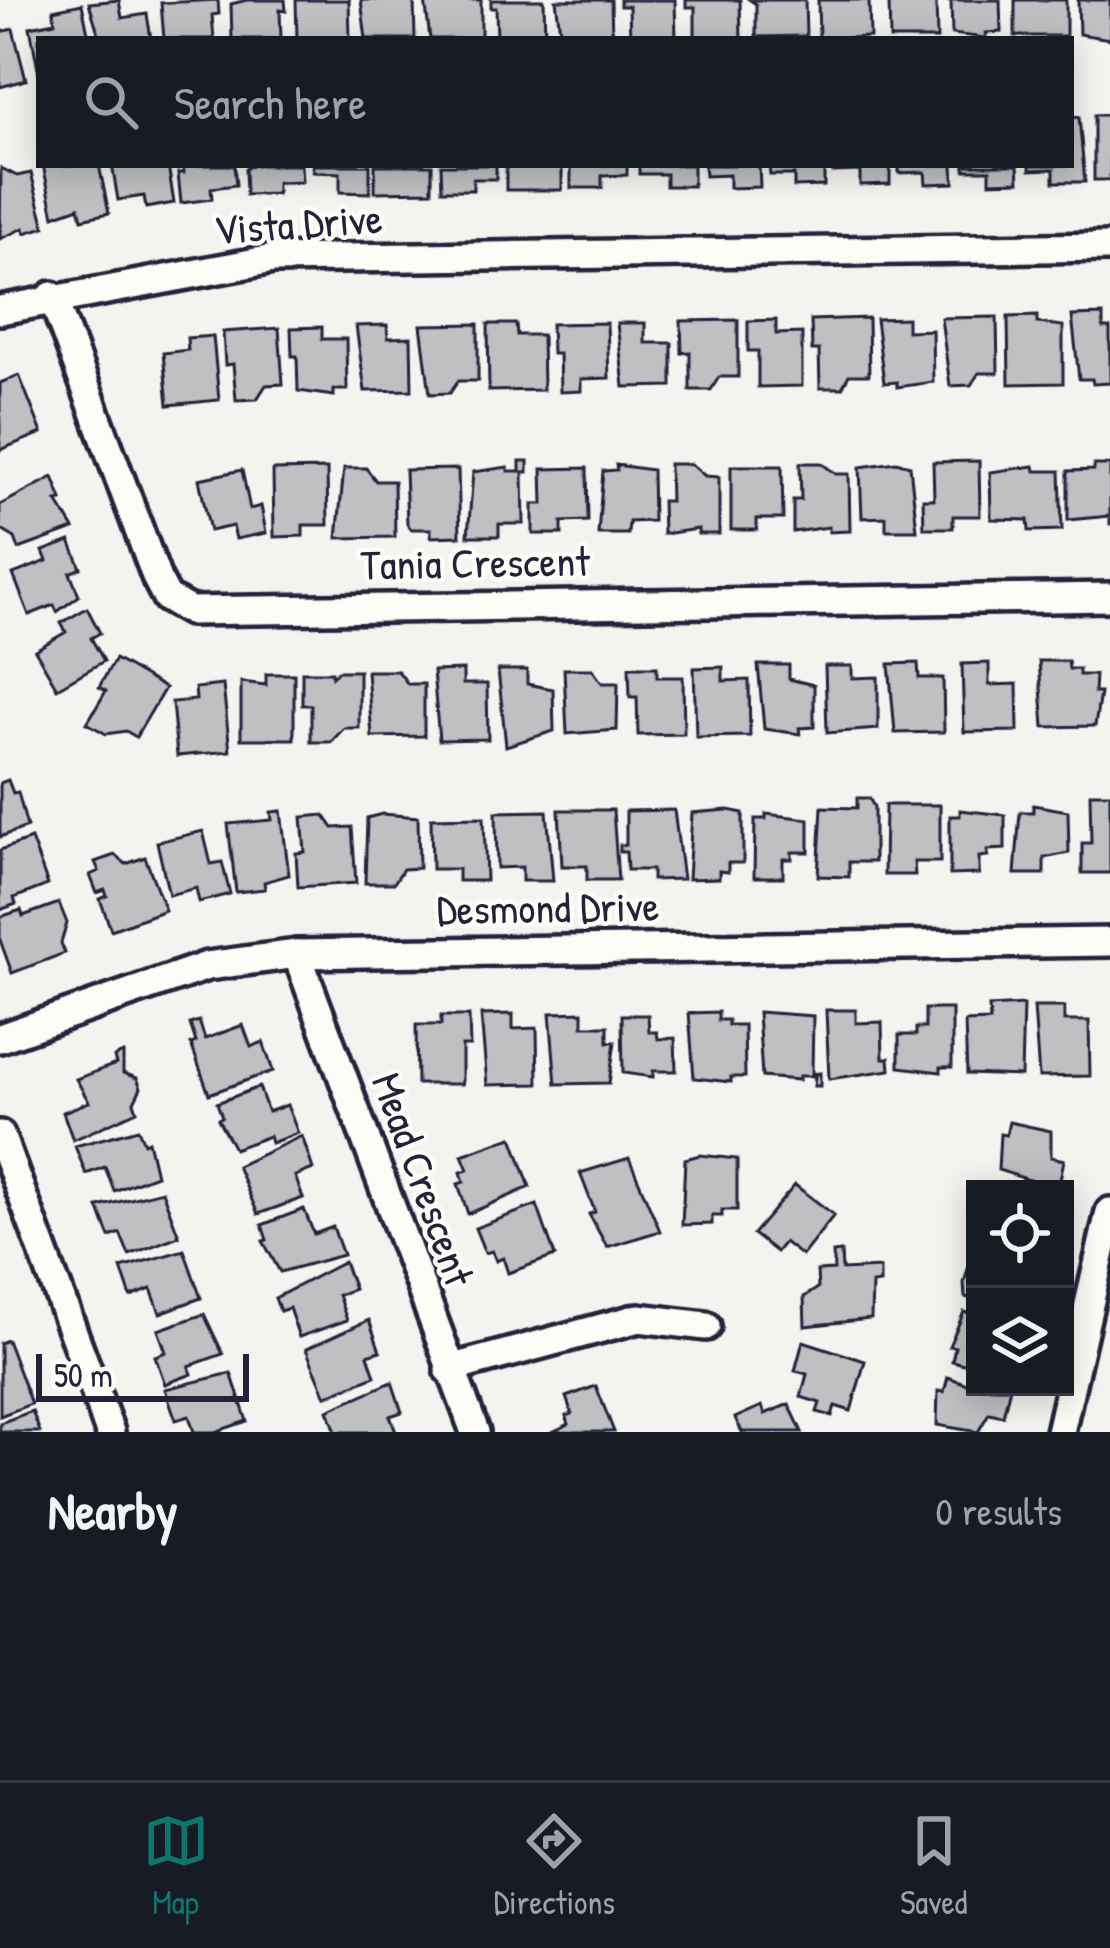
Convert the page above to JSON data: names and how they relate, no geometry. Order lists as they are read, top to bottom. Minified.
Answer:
{"streets":{"street":["Vista Drive","Tania Crescent","Desmond Drive","Mead Crescent"]},"crossings":[["Vista Drive","Tania Crescent"],["Desmond Drive","Mead Crescent"]],"scale_bar":"50 m","page":{"search":"Search here","scale":"50 m","heading":["Nearby","0 results"],"nav":["Map","Directions","Saved"]}}
